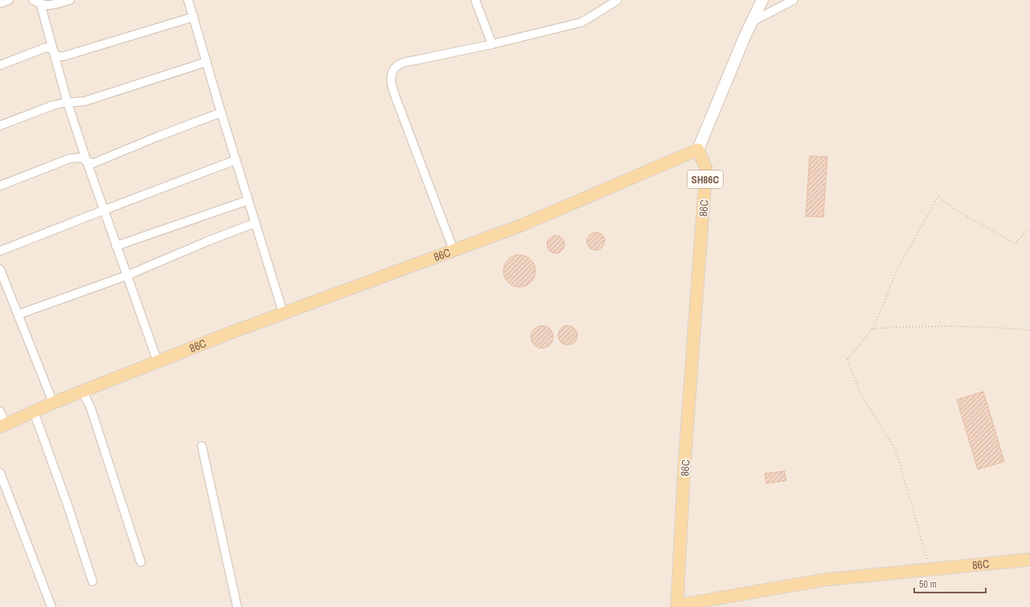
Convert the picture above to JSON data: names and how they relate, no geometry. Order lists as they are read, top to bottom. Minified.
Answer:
{"streets":{"main road":["SH86C","86C"]},"scale_bar":"50 m"}
